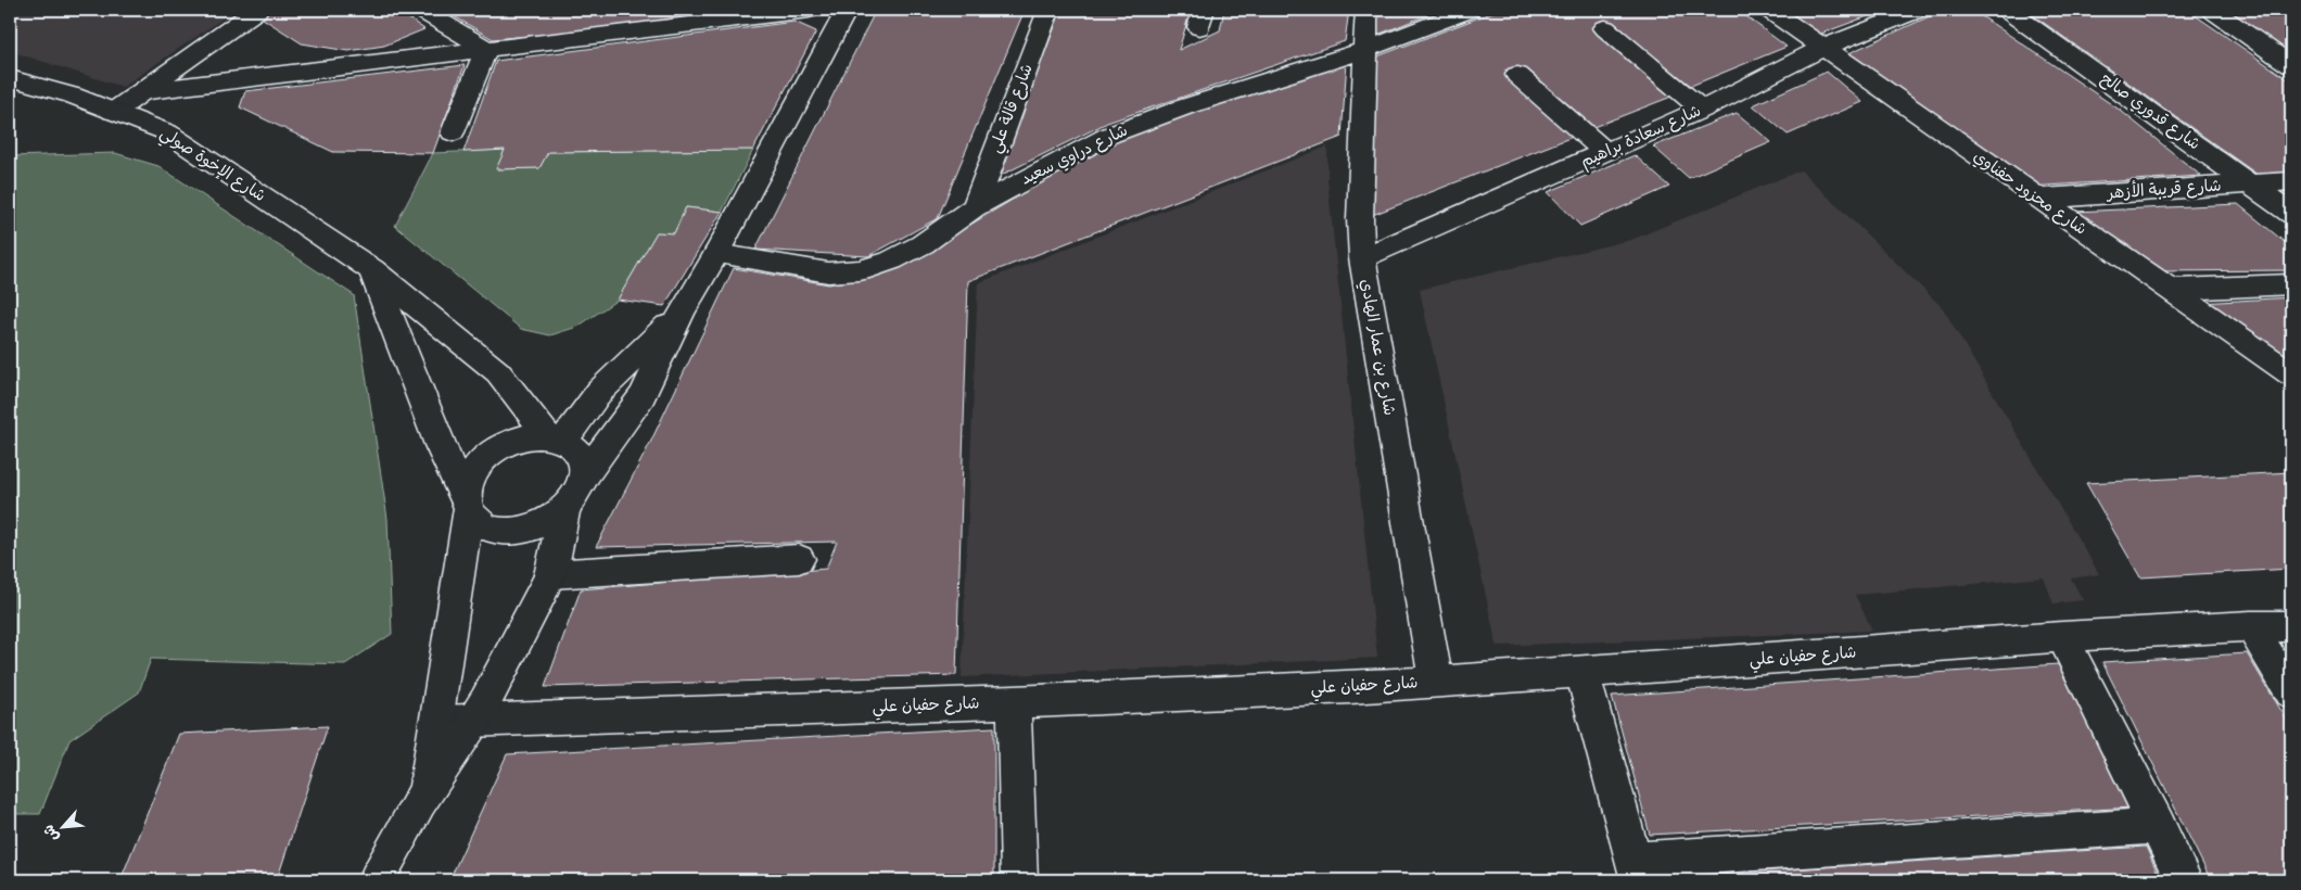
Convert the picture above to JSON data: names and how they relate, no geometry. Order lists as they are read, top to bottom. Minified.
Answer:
{"streets":{"street":["شارع قالة علي","شارع قدوري صالح","شارع سعادة براهيم","شارع دراوي سعيد","شارع الإخوة صولي","شارع قريبة الأزهر","شارع محزود حفناوي","شارع بن عمار الهادي","شارع حفيان علي"]},"crossings":[["شارع قالة علي","شارع دراوي سعيد"],["شارع قدوري صالح","شارع قريبة الأزهر"],["شارع سعادة براهيم","شارع محزود حفناوي"],["شارع سعادة براهيم","شارع بن عمار الهادي"],["شارع دراوي سعيد","شارع بن عمار الهادي"],["شارع قريبة الأزهر","شارع محزود حفناوي"],["شارع بن عمار الهادي","شارع حفيان علي"]],"north":"bottom left"}
